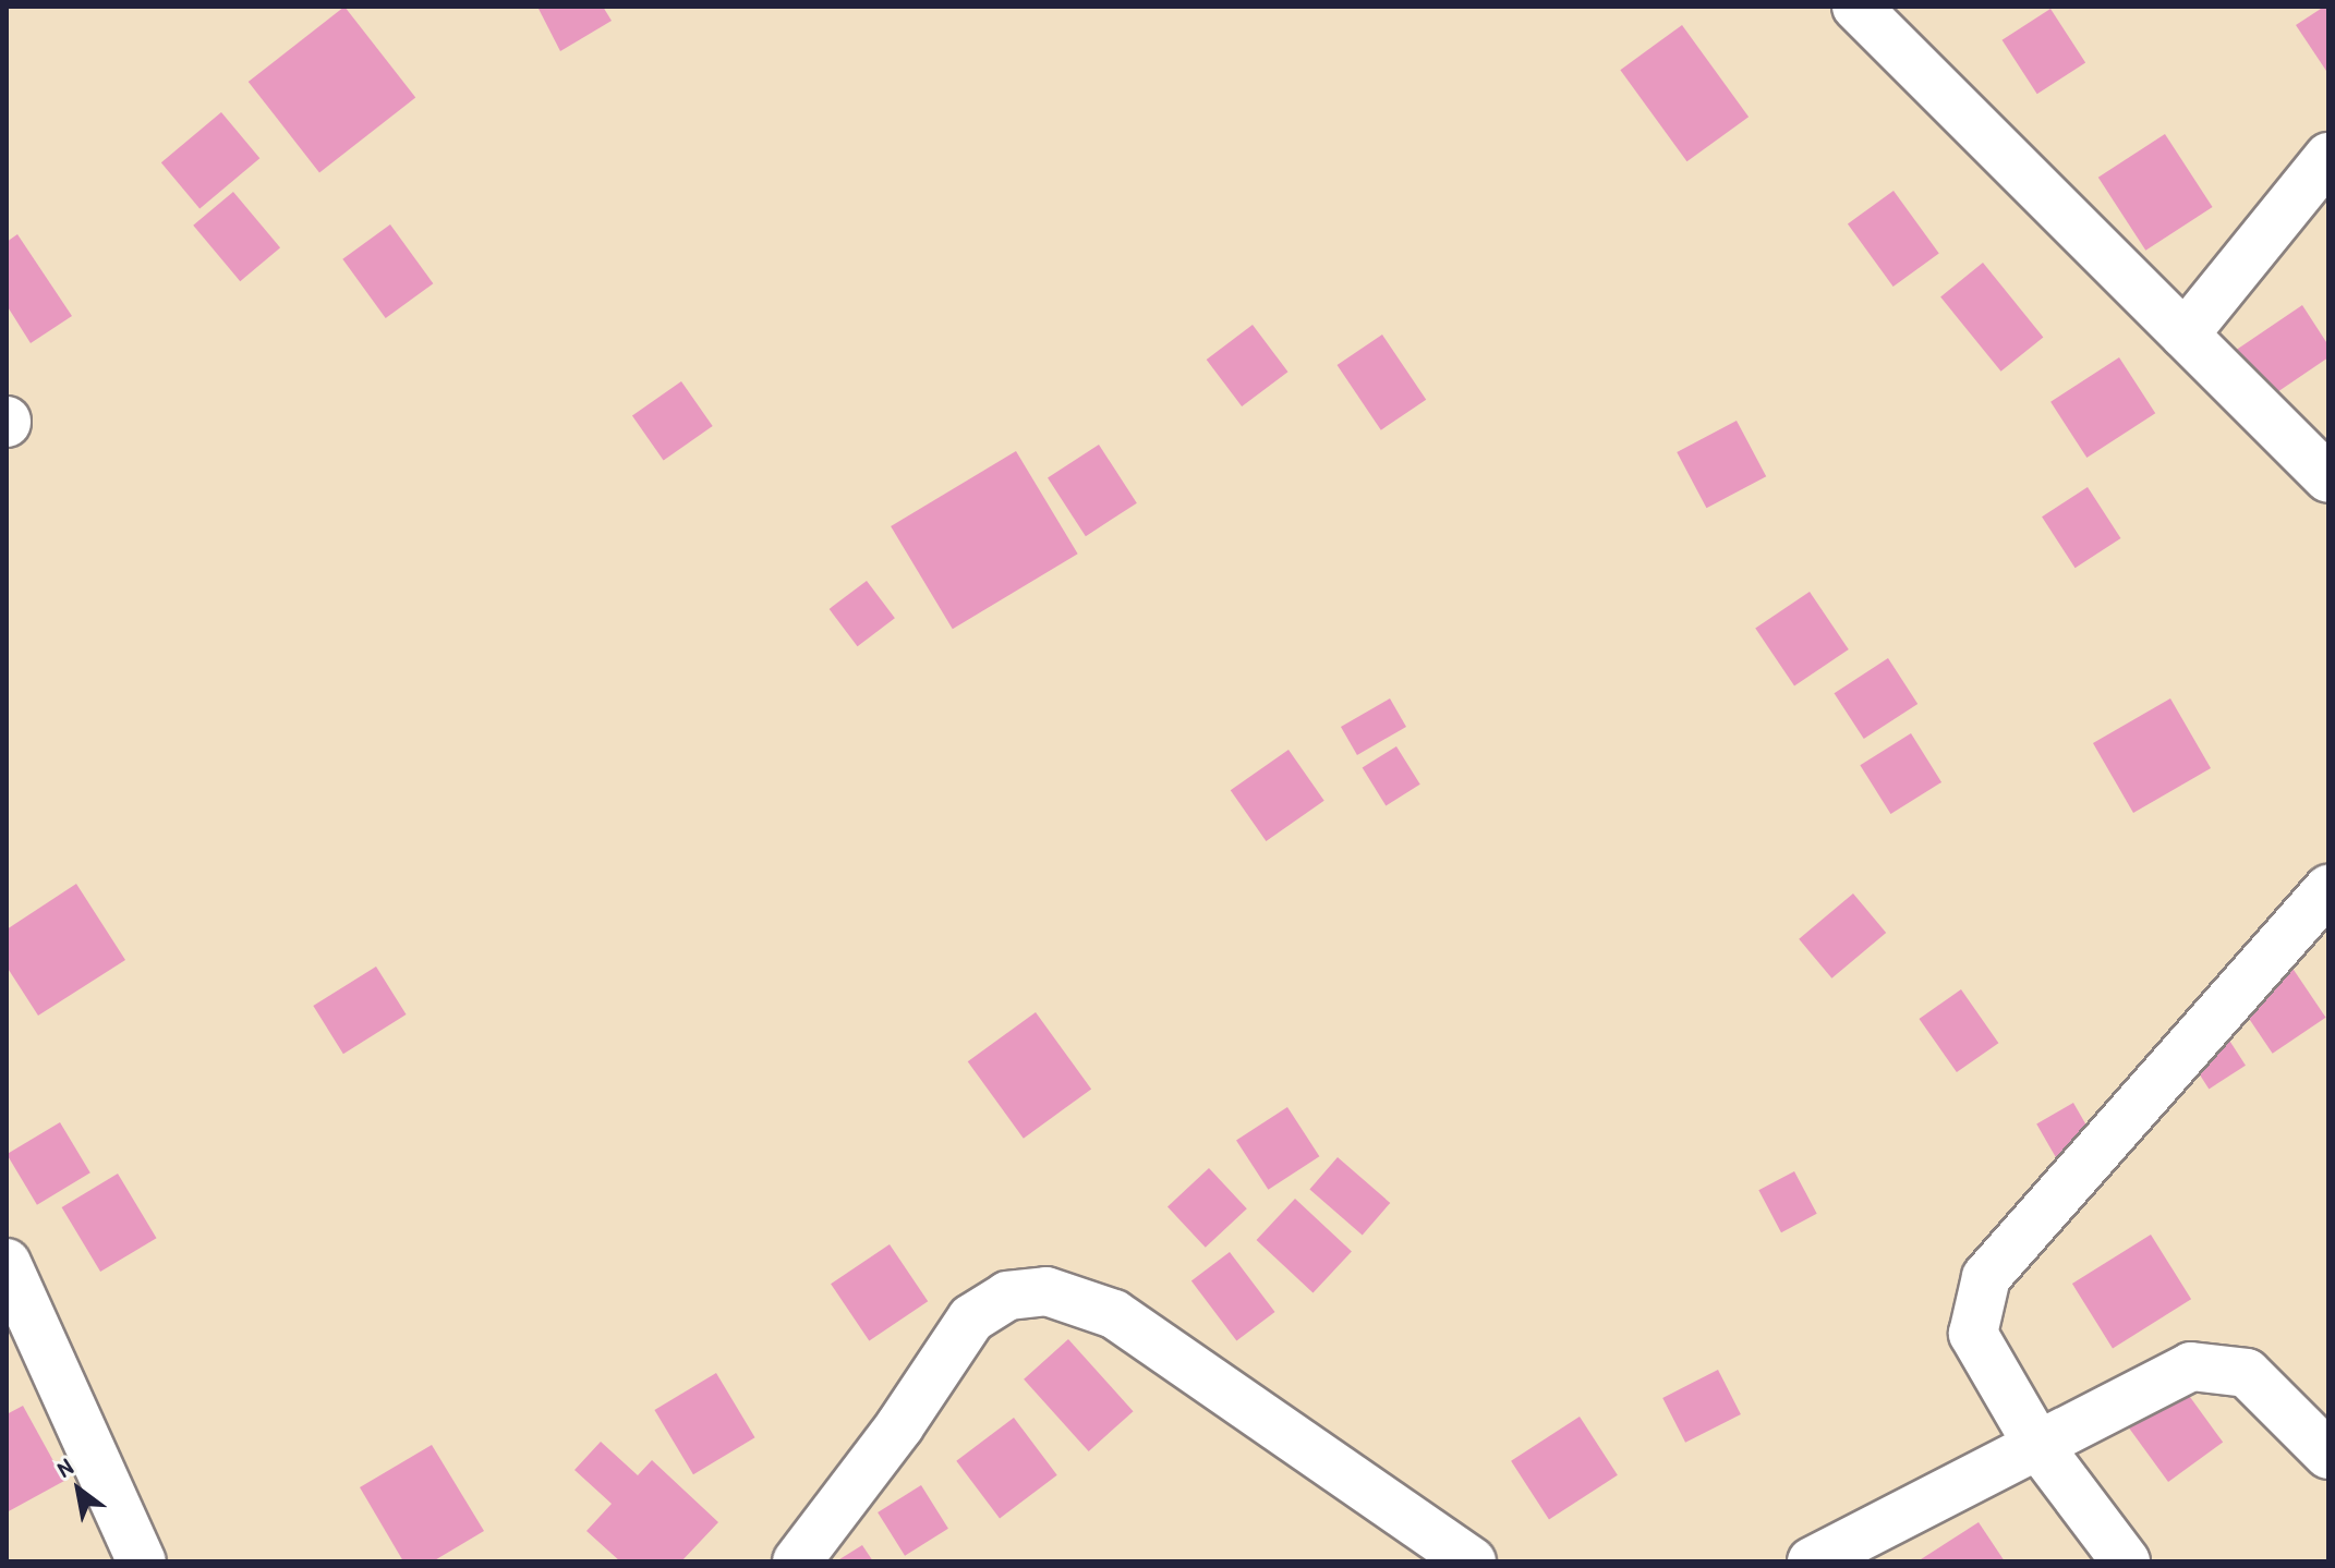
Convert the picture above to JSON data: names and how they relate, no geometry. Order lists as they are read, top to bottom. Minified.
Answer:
{"north":"top left"}
